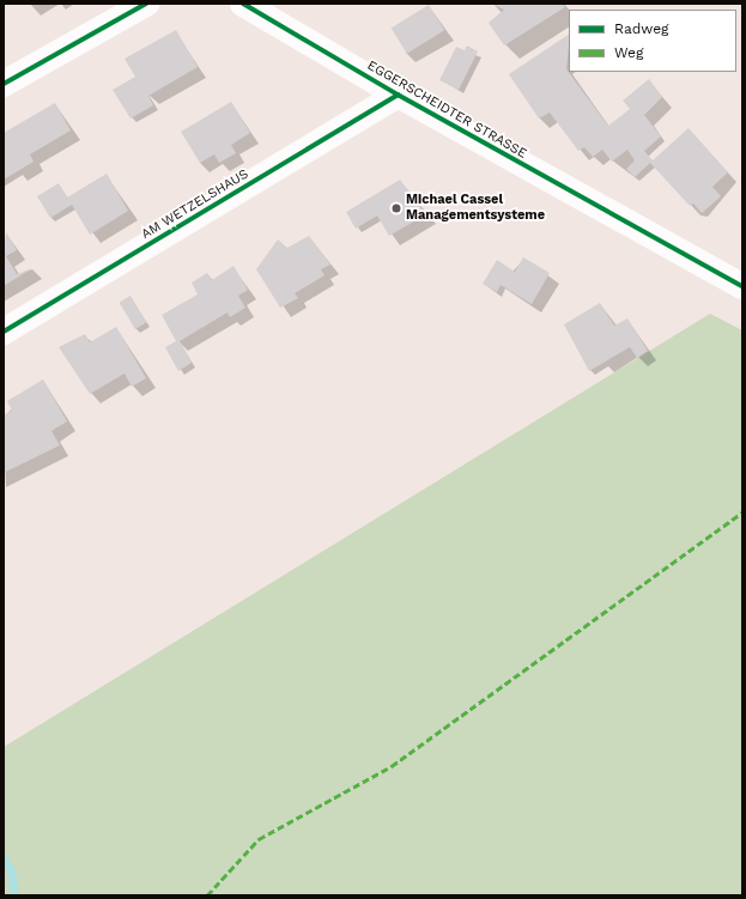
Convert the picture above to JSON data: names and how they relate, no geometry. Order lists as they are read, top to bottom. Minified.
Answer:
{"streets":{"street":["EGGERSCHEIDTER STRASSE","AM WETZELSHAUS"]},"crossings":[["EGGERSCHEIDTER STRASSE","AM WETZELSHAUS"]],"places":["Michael Cassel Managementsysteme"],"legend":["Radweg","Weg"]}
